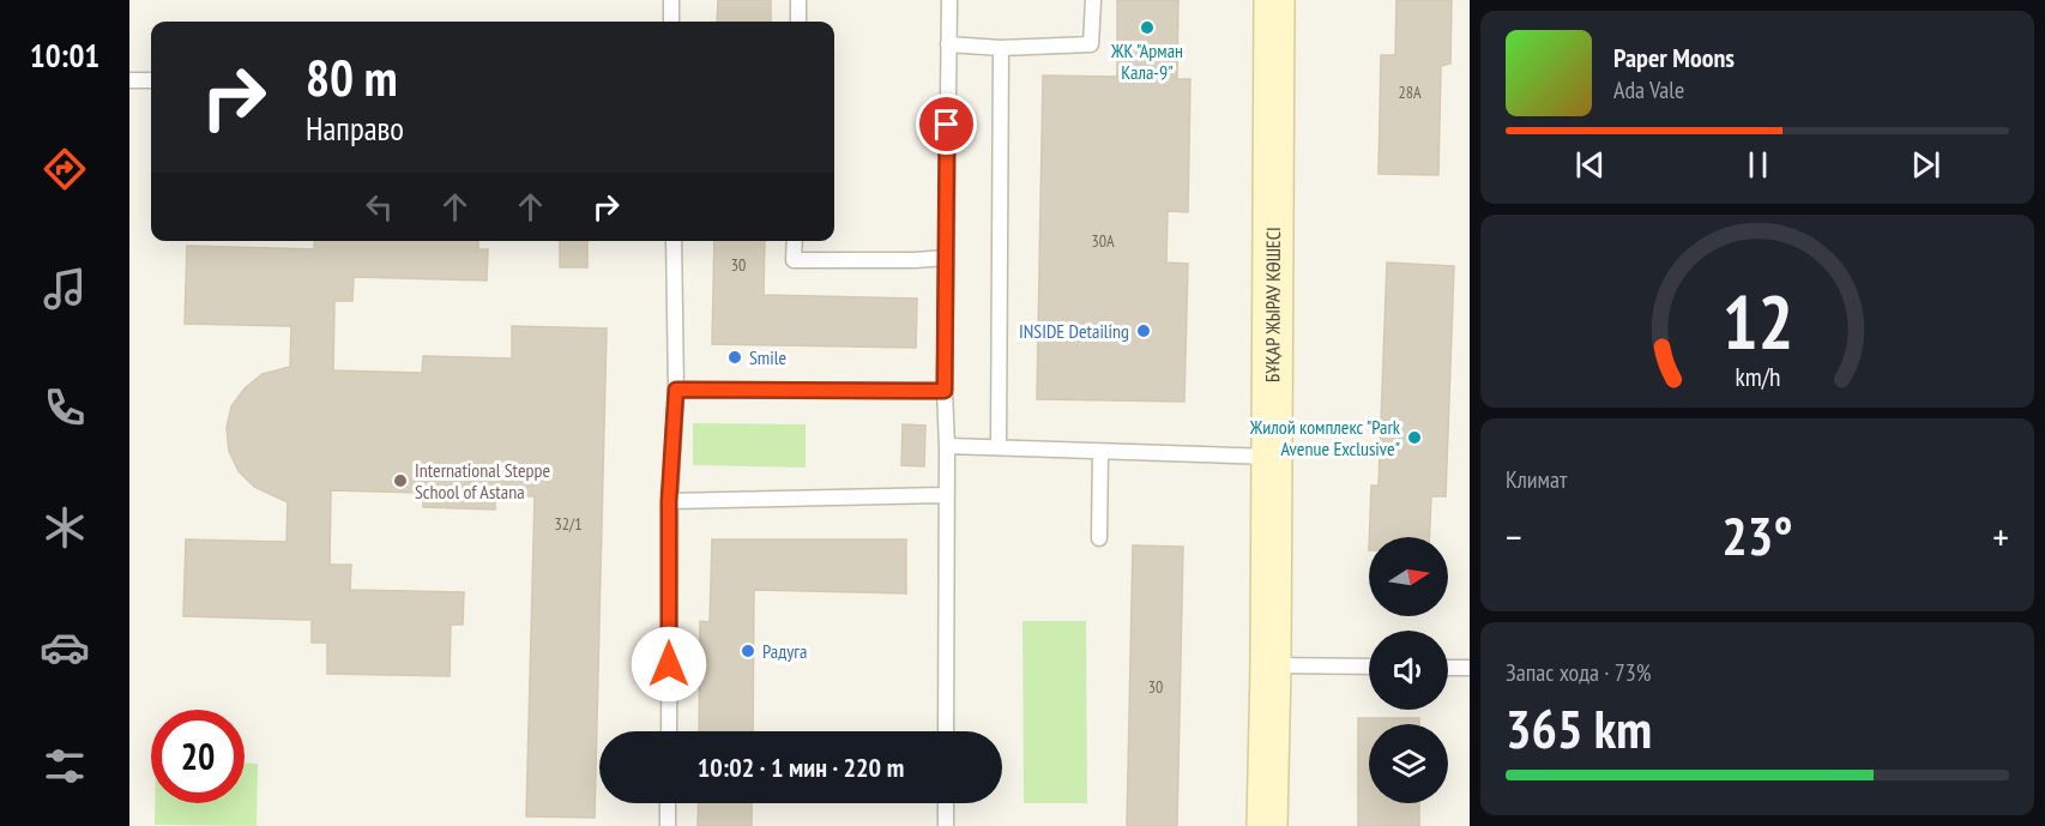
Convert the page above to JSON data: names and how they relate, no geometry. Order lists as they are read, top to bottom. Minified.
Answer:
{"streets":{"street":["БҰҚАР ЖЫРАУ КӨШЕСІ"]},"places":["ЖК \"Арман Кала-9\"","INSIDE Detailing","Smile","Жилой комплекс \"Park Avenue Exclusive\"","International Steppe School of Astana","Радуга"],"house_numbers":["28А","30А","30","32/1","30"],"north":"right","page":{"tabs":"10:01","turn":["80 m","Направо"],"song":["Paper Moons","Ada Vale"],"tile":["Климат",["Запас хода · 73%","365 km"]],"heat":["−","23°","+"],"limit":"20","trip":"10:02 · 1 мин · 220 m","gauge":["12","km/h"]}}
